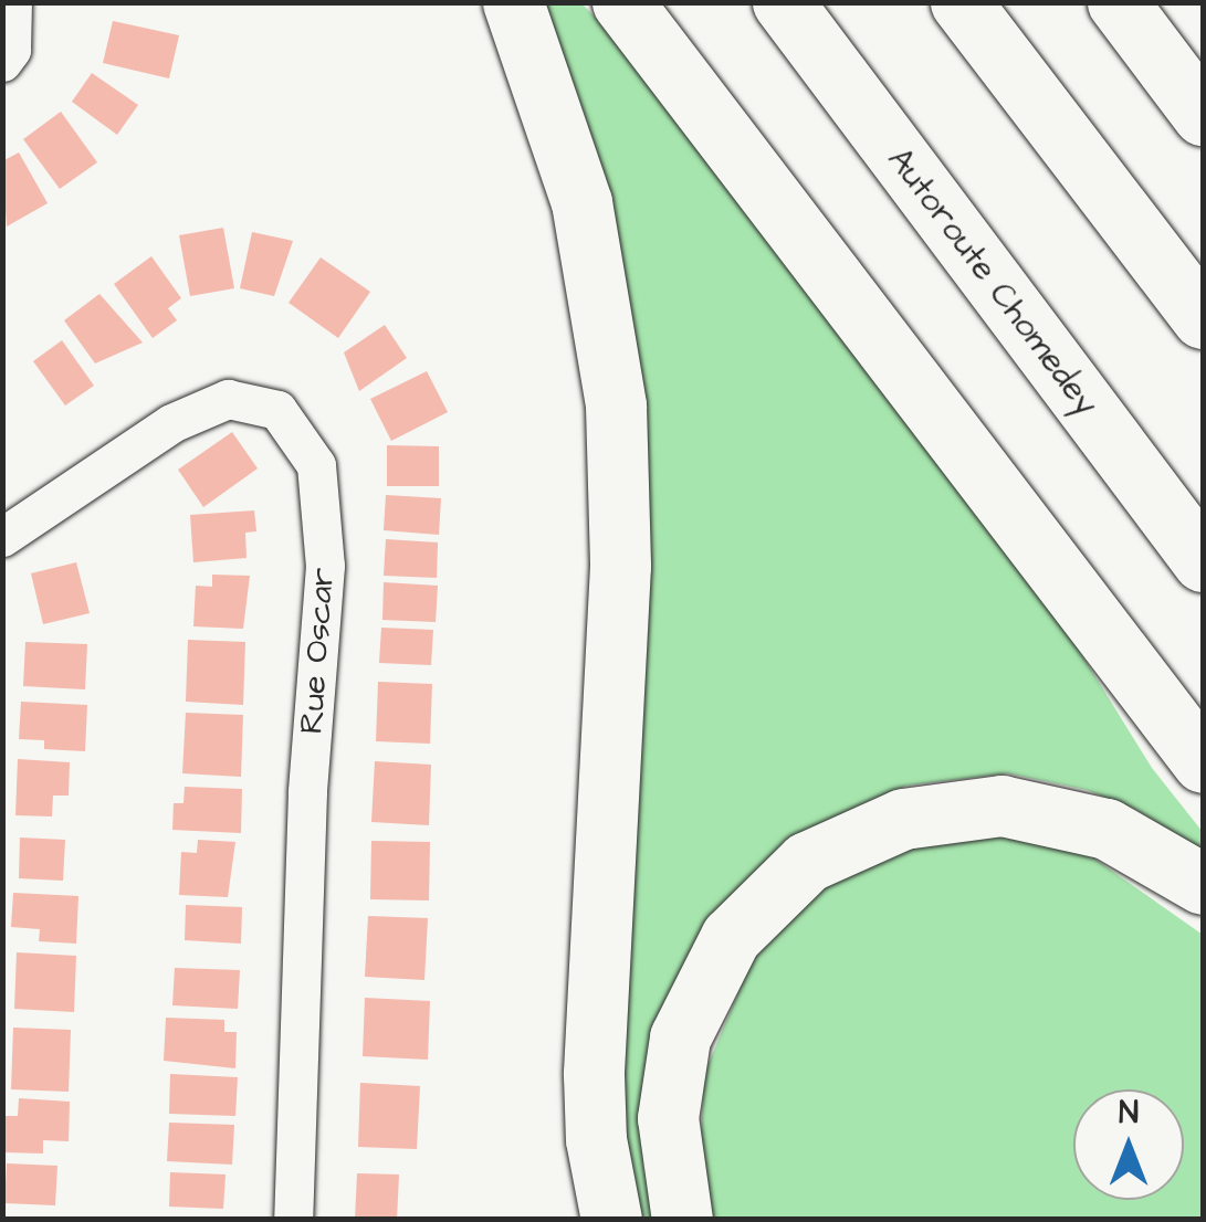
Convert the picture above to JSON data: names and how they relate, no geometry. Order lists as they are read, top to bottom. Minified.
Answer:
{"streets":{"main road":["Autoroute Chomedey"],"street":["Rue Oscar"]},"north":"top"}
